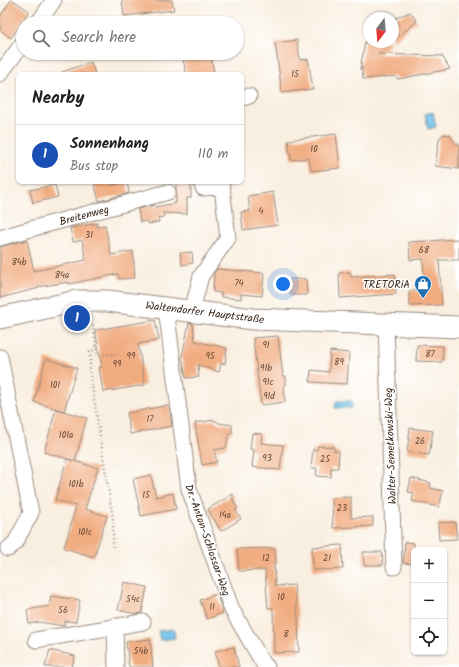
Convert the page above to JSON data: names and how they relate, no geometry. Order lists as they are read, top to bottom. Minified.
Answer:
{"streets":{"main road":["Waltendorfer Hauptstraße"],"street":["Breitenweg","Walter-Semetkowski-Weg","Dr.-Anton-Schlossar-Weg"]},"crossings":[["Waltendorfer Hauptstraße","Walter-Semetkowski-Weg"],["Waltendorfer Hauptstraße","Dr.-Anton-Schlossar-Weg"]],"places":{"shop":["TRETORiA"]},"house_numbers":["15","10","4","31","68","84b","84a","74","91","87","99","95","89","99","91b","91c","101","91d","17","101a","26","93","25","101b","15","23","14a","101c","12","21","10","54c","11","56","8","54b"],"north":"bottom","page":{"search":"Search here","heading":"Nearby","list":[{"mark":"1","name":"Sonnenhang","note":"Bus stop","value":"110 m"}],"pins":"1","map_buttons":["+","−"]}}
